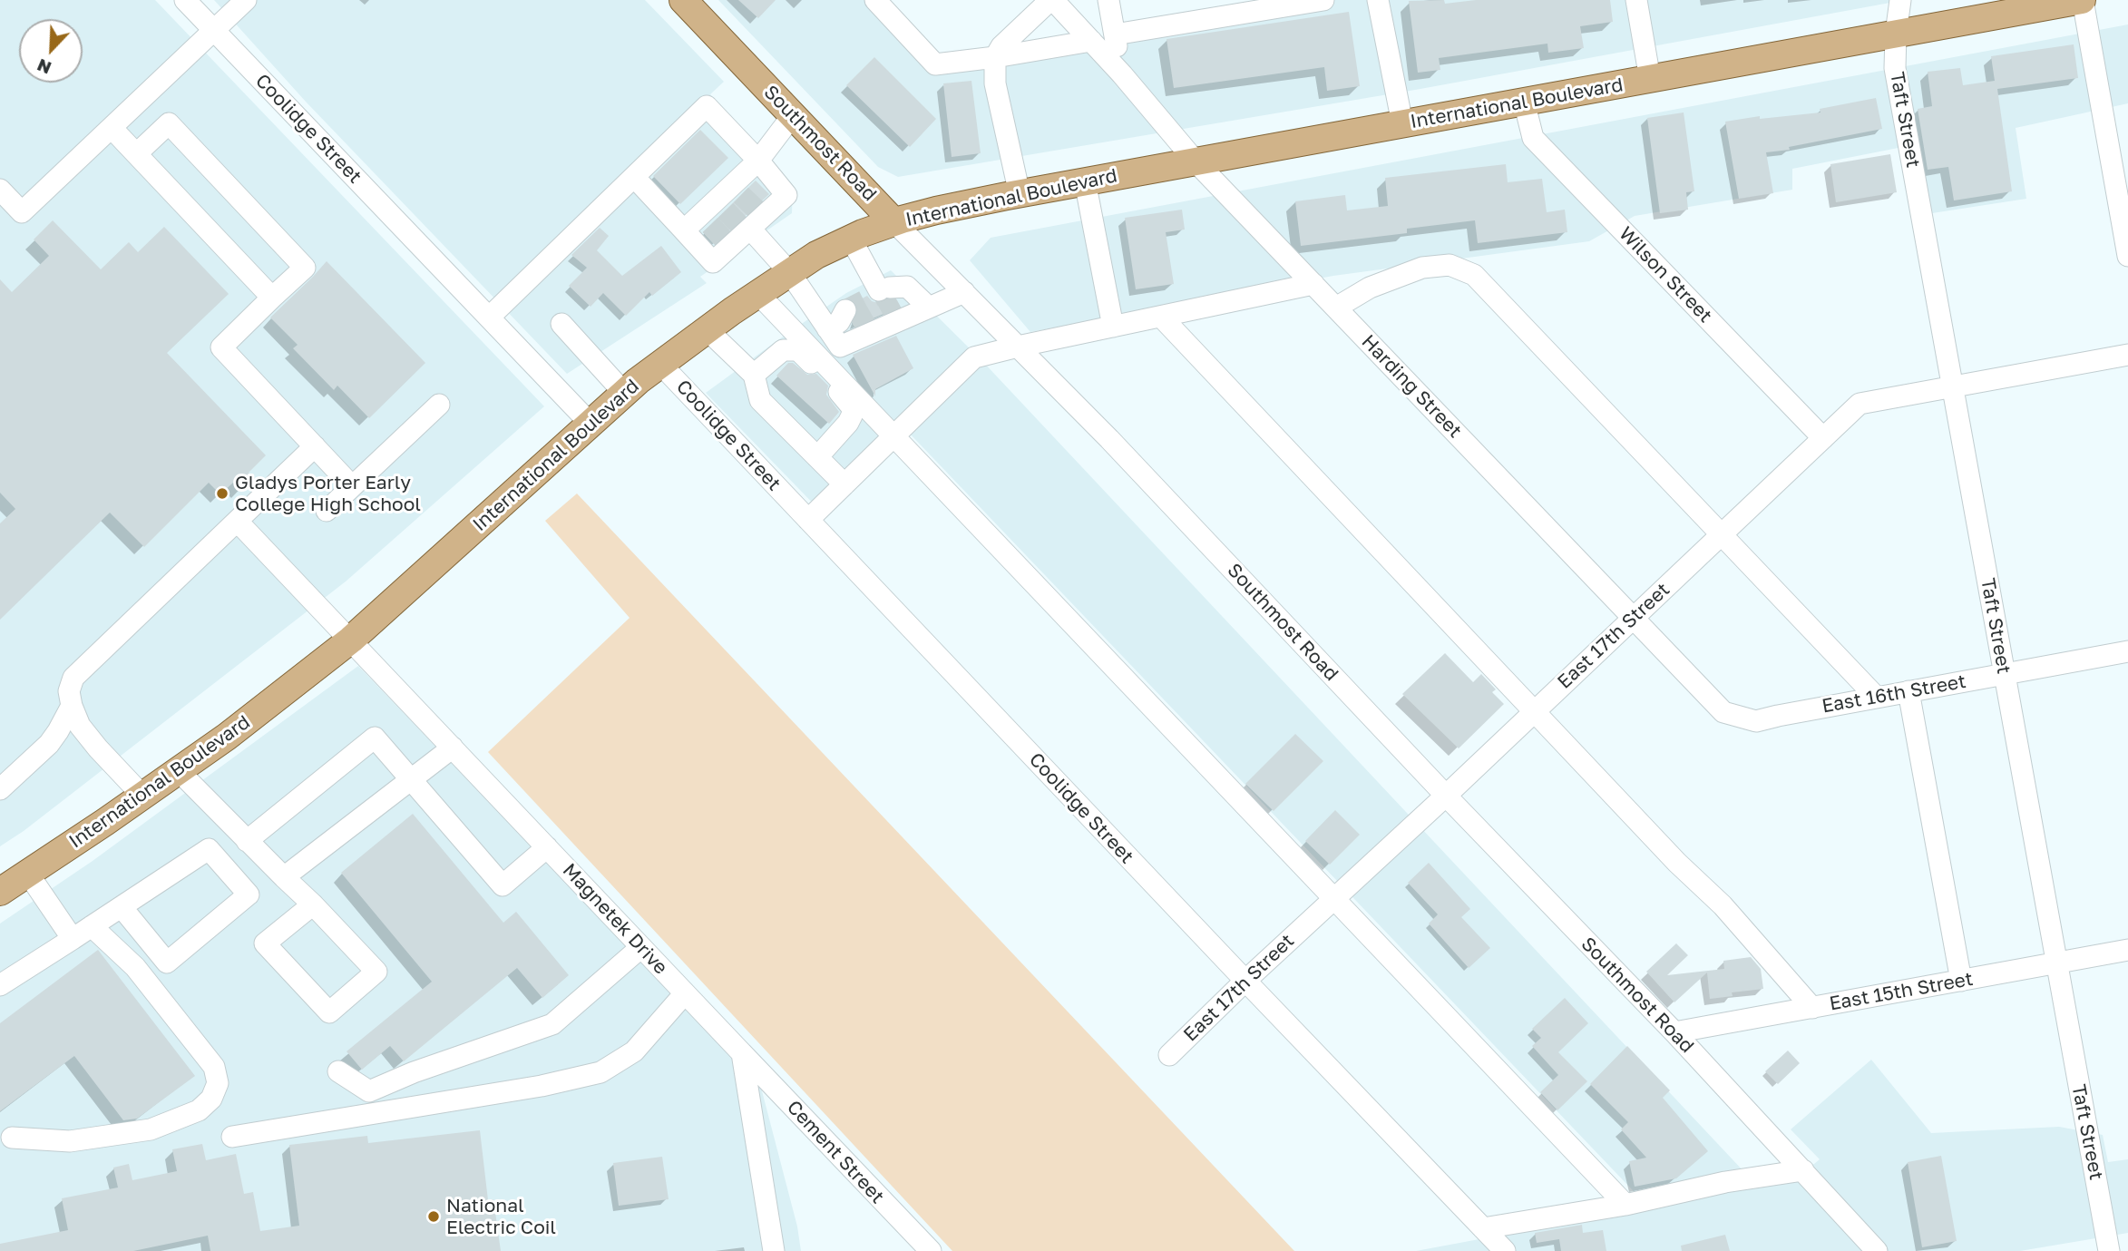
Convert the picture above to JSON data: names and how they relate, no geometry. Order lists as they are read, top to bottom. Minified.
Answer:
{"streets":{"main road":["International Boulevard","Southmost Road"],"street":["Taft Street","Coolidge Street","Wilson Street","Harding Street","East 17th Street","East 16th Street","Magnetek Drive","East 15th Street","Cement Street"]},"crossings":[["International Boulevard","Taft Street"],["International Boulevard","Coolidge Street"],["International Boulevard","Southmost Road"],["International Boulevard","Wilson Street"],["International Boulevard","Harding Street"],["International Boulevard","Magnetek Drive"],["Taft Street","East 17th Street"],["Taft Street","East 16th Street"],["Taft Street","East 15th Street"],["Coolidge Street","East 17th Street"],["Southmost Road","East 17th Street"],["Southmost Road","East 15th Street"],["Wilson Street","East 17th Street"],["Harding Street","East 17th Street"],["Harding Street","East 16th Street"],["Magnetek Drive","Cement Street"]],"places":["Gladys Porter Early College High School","National Electric Coil"],"north":"bottom left"}
